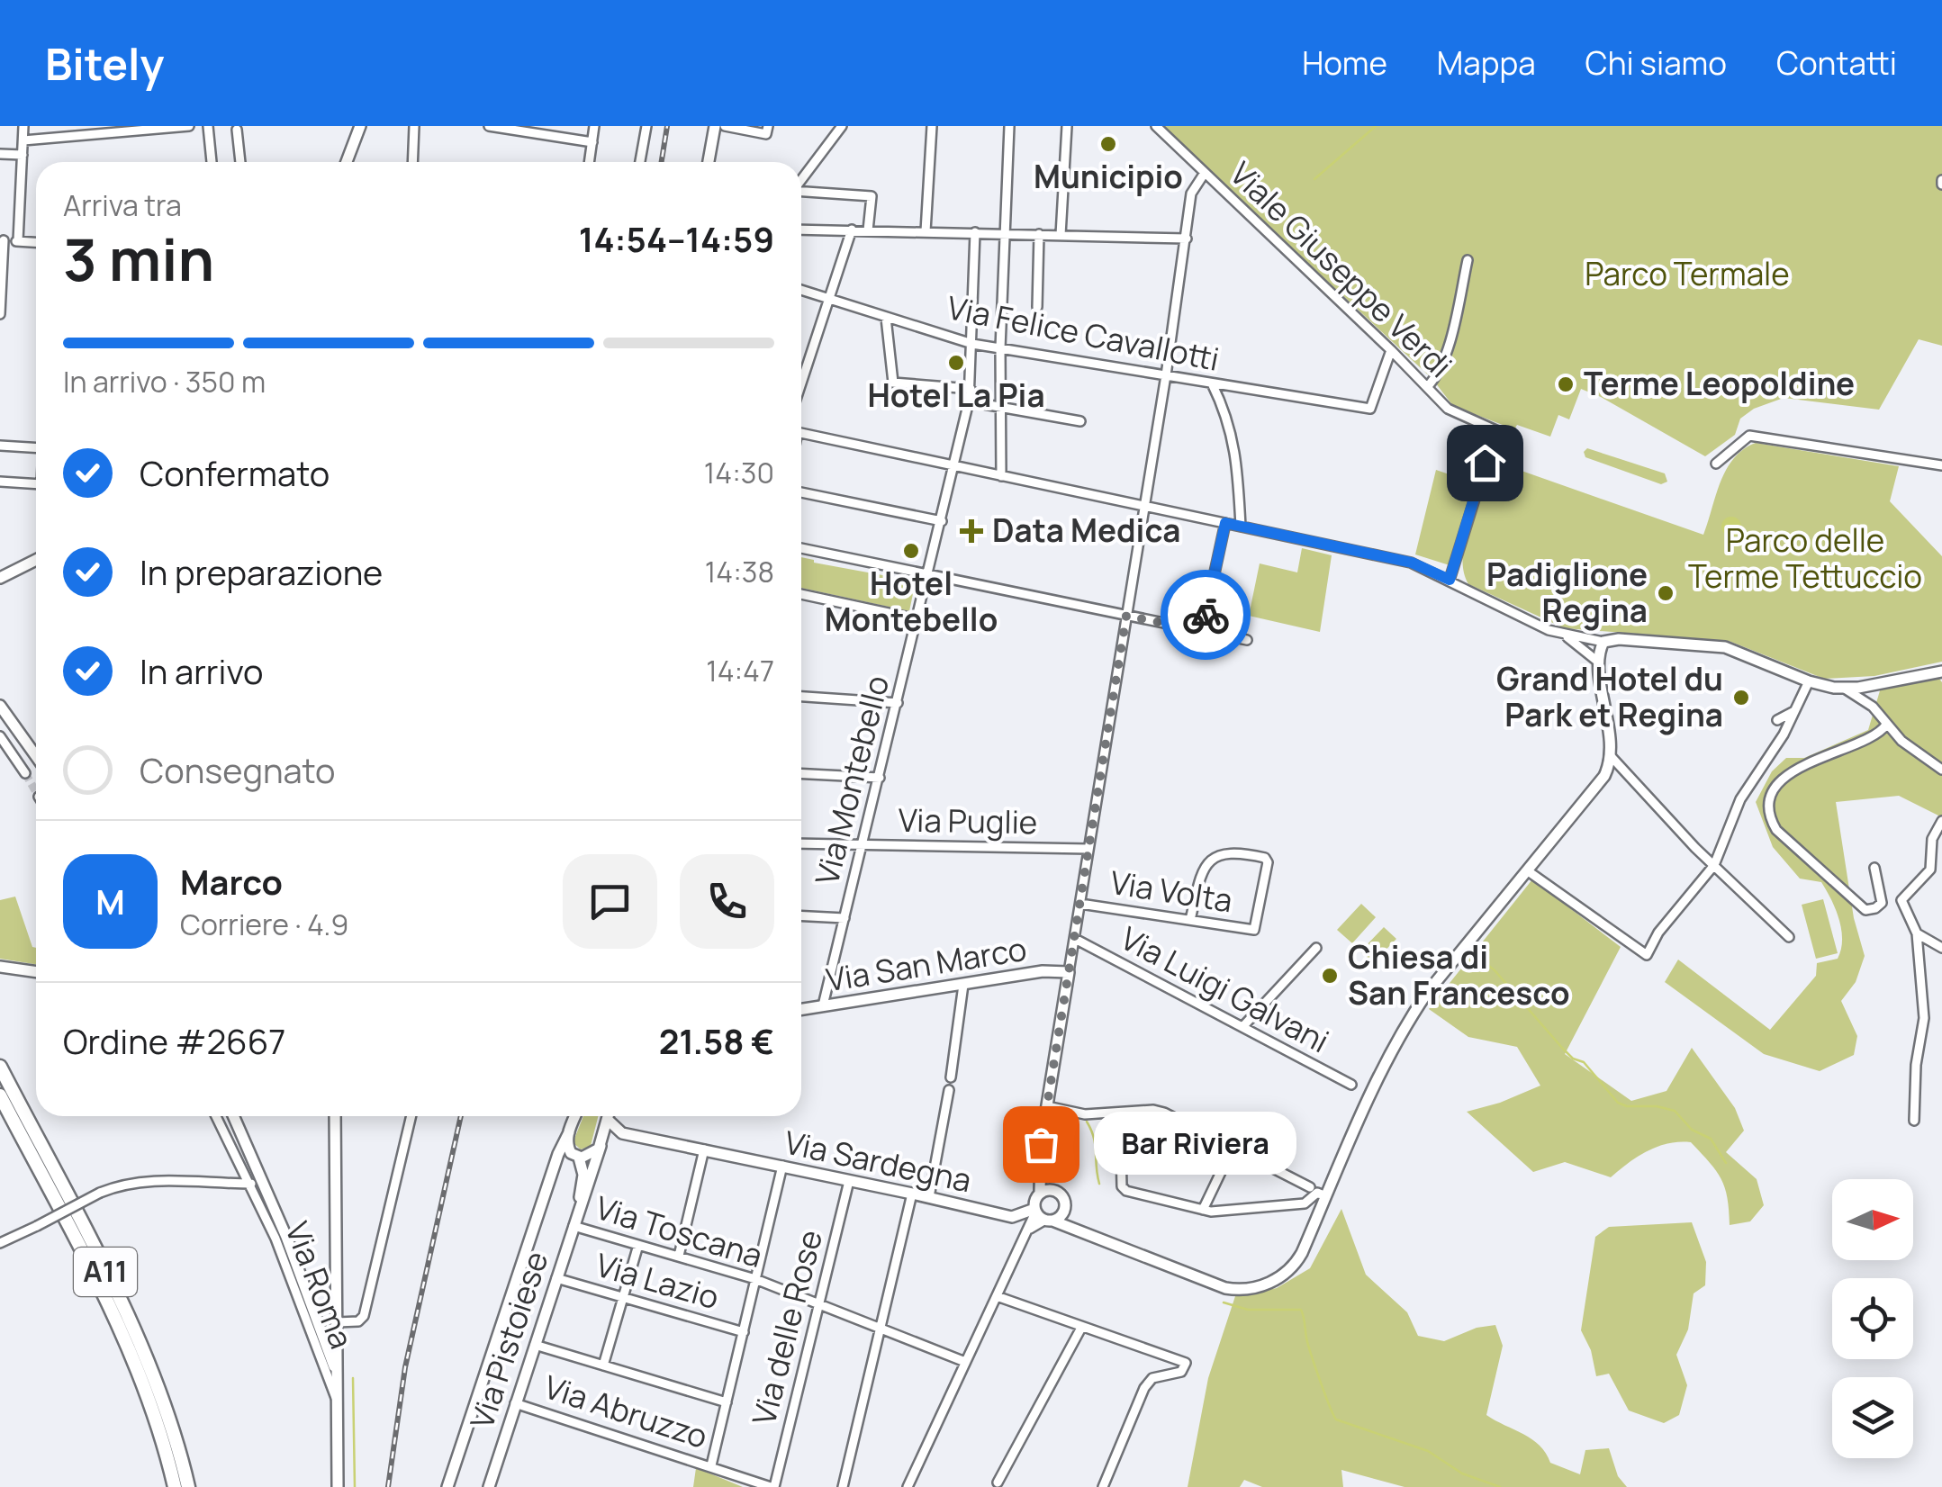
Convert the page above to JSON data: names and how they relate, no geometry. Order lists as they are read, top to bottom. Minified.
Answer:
{"streets":{"highway":["A11"],"main road":["Via San Marco","Via Sardegna","Via Roma","Via Pistoiese"],"street":["Viale Giuseppe Verdi","Via Felice Cavallotti","Via Montebello","Via Puglie","Via Volta","Via Luigi Galvani","Via Toscana","Via Lazio","Via delle Rose","Via Abruzzo"]},"crossings":[["Viale Giuseppe Verdi","Via Felice Cavallotti"],["Via Montebello","Via Puglie"],["Via Montebello","Via San Marco"],["Via Sardegna","Via delle Rose"],["Via Toscana","Via delle Rose"],["Via Toscana","Via Pistoiese"],["Via Lazio","Via Pistoiese"],["Via delle Rose","Via Abruzzo"],["Via Pistoiese","Via Abruzzo"]],"parks":["Parco Termale","Parco delle Terme Tettuccio"],"places":{"other":["Municipio","Hotel La Pia","Terme Leopoldine","Hotel Montebello","Padiglione Regina","Grand Hotel du Park et Regina","Chiesa di San Francesco","Bar Riviera"],"health":["Data Medica"]},"north":"right","page":{"header":"Bitely","nav":["Home","Mappa","Chi siamo","Contatti"],"heading":["3 min","Arriva tra","14:54–14:59"],"panel":["Marco","Corriere · 4.9","Ordine #2667","21.58 €"],"bar":"In arrivo · 350 m","list":[["Confermato","14:30"],["In preparazione","14:38"],["In arrivo","14:47"],"Consegnato"],"round":"M","bubble":"Bar Riviera"}}
